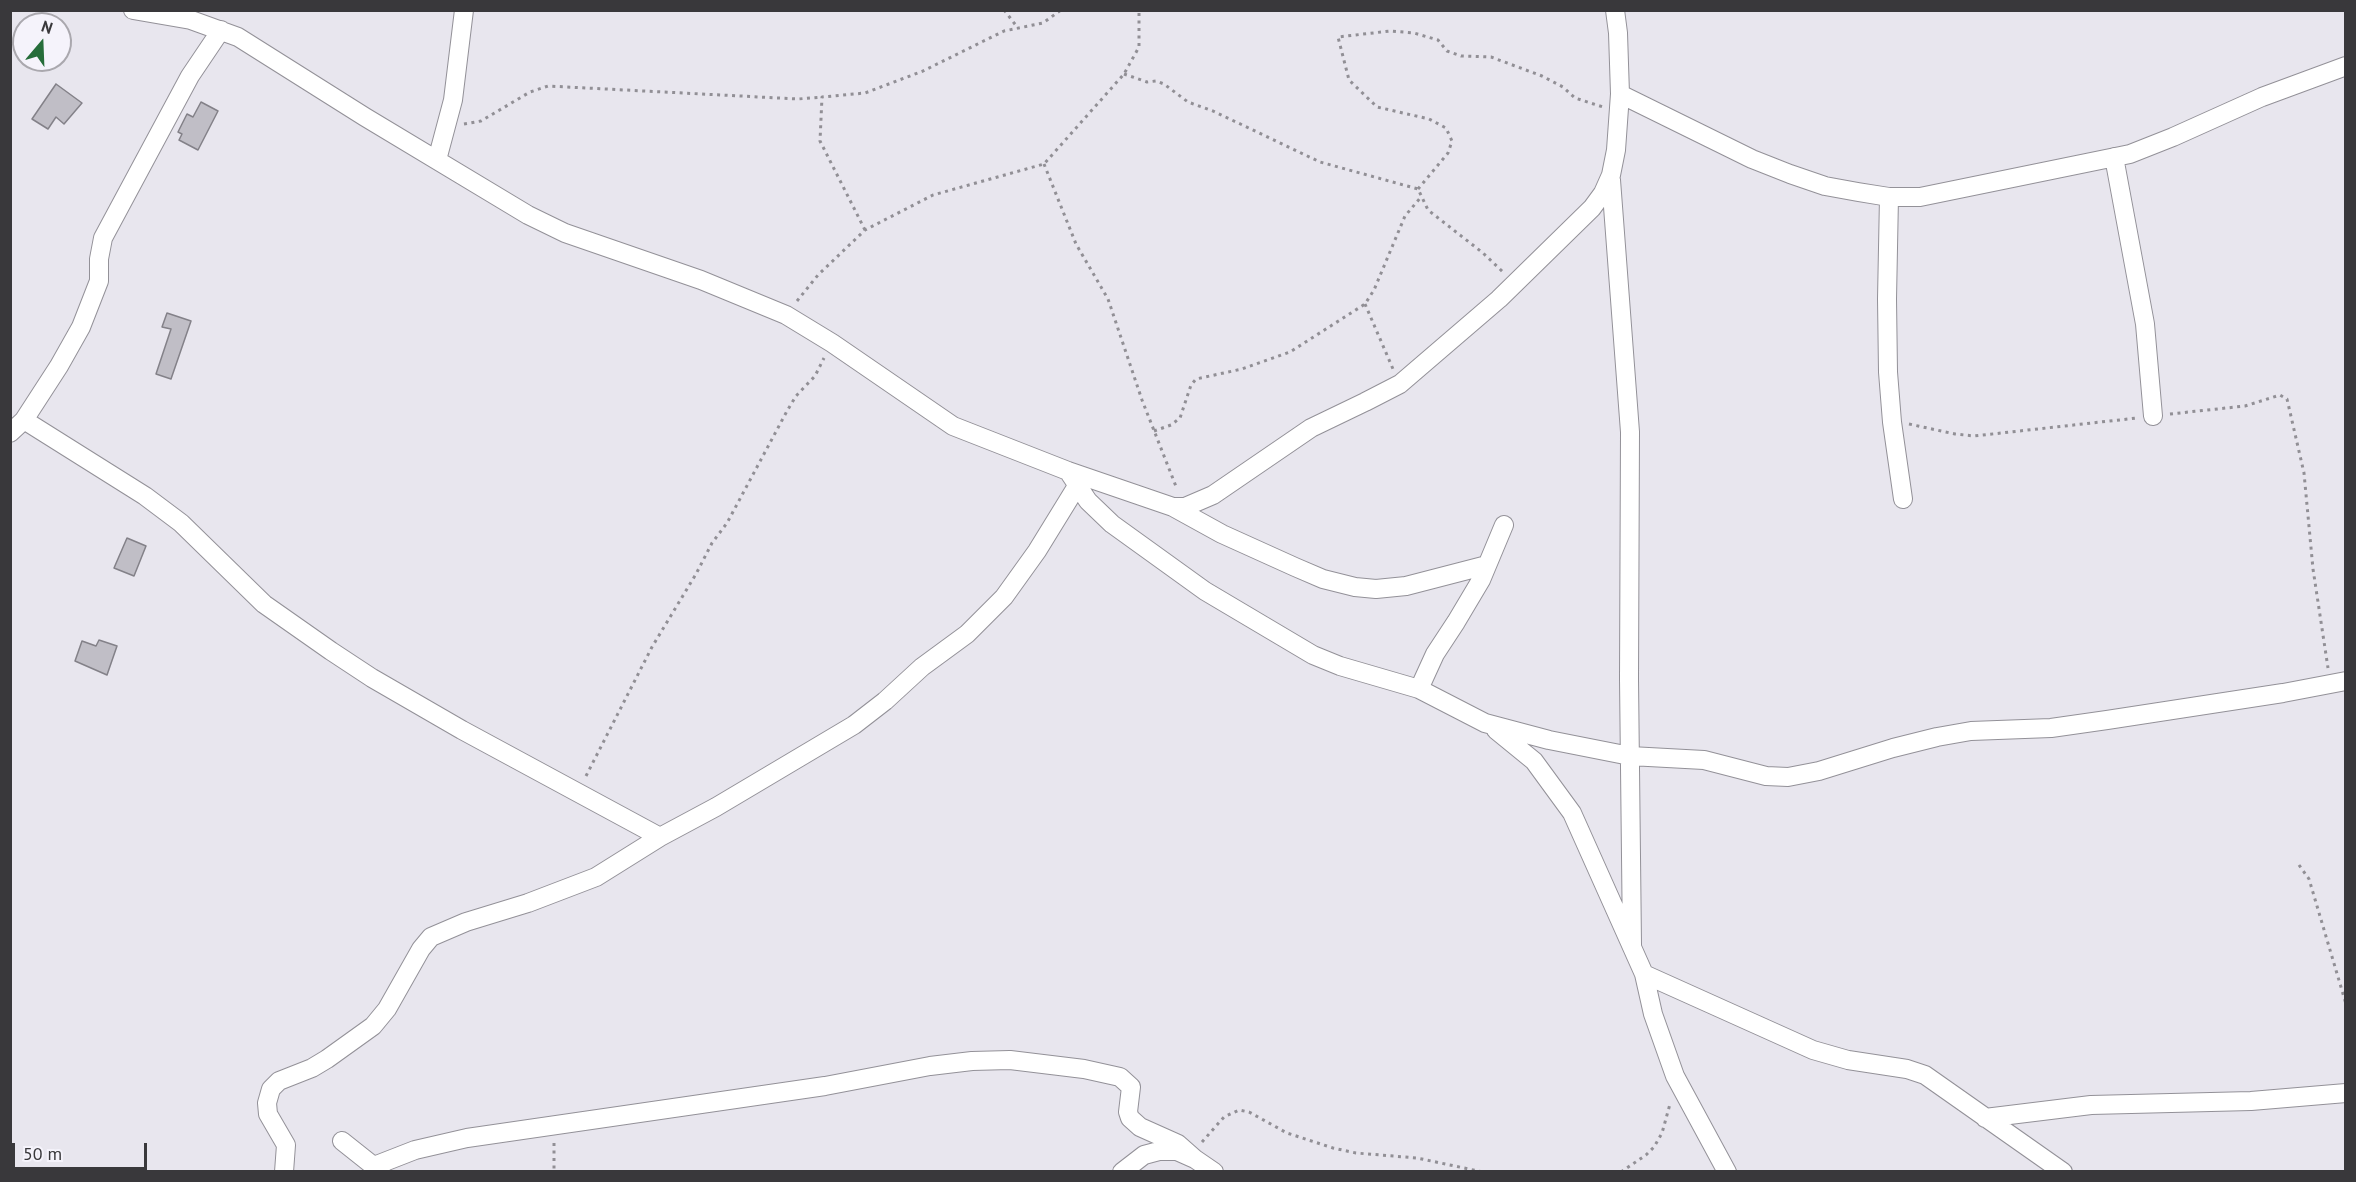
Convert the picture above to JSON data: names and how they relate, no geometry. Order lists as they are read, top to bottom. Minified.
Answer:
{"scale_bar":"50 m","north":"top"}
